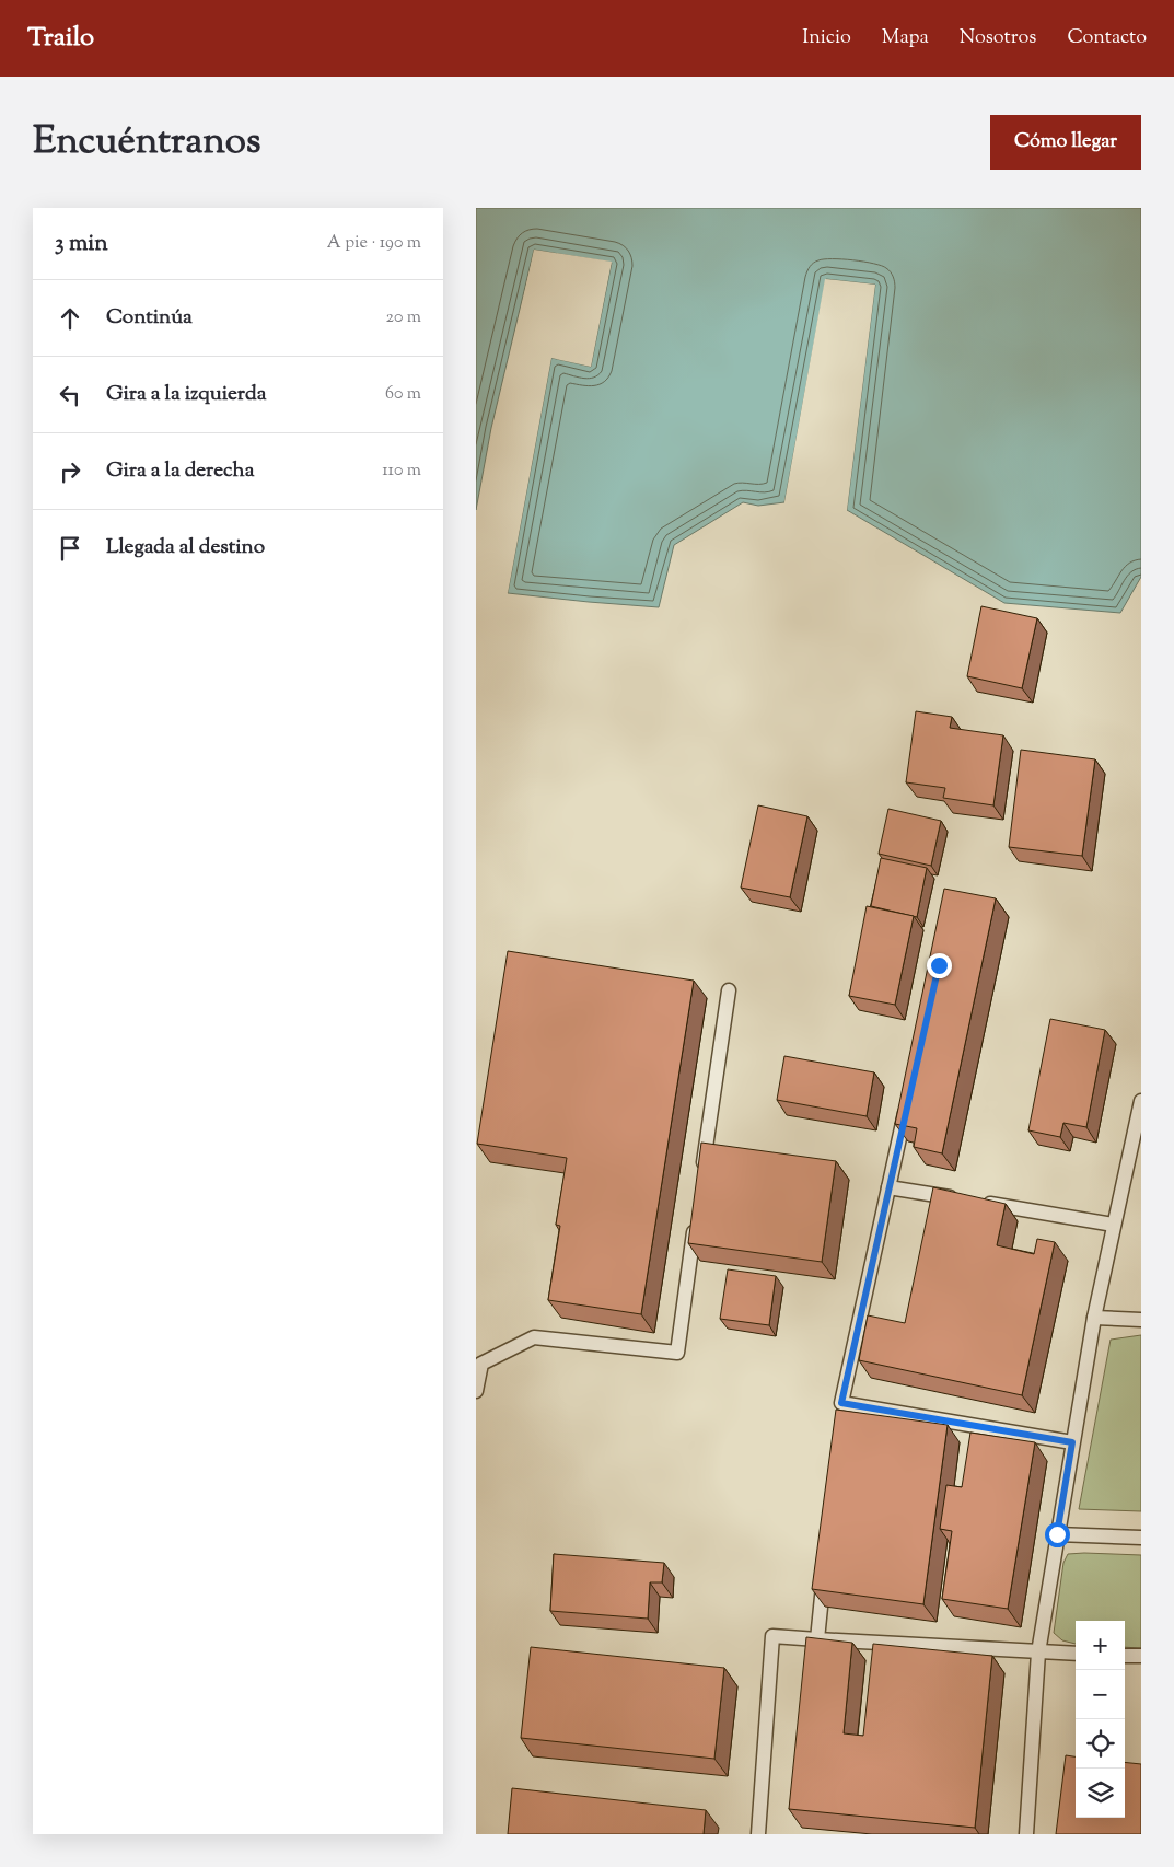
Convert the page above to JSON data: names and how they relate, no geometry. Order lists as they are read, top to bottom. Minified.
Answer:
{"page":{"header":"Trailo","nav":["Inicio","Mapa","Nosotros","Contacto"],"title":"Encuéntranos","buttons":"Cómo llegar","heading":["3 min","A pie · 190 m"],"list":[["Continúa","20 m"],["Gira a la izquierda","60 m"],["Gira a la derecha","110 m"],"Llegada al destino"],"map_buttons":["+","−"]}}
